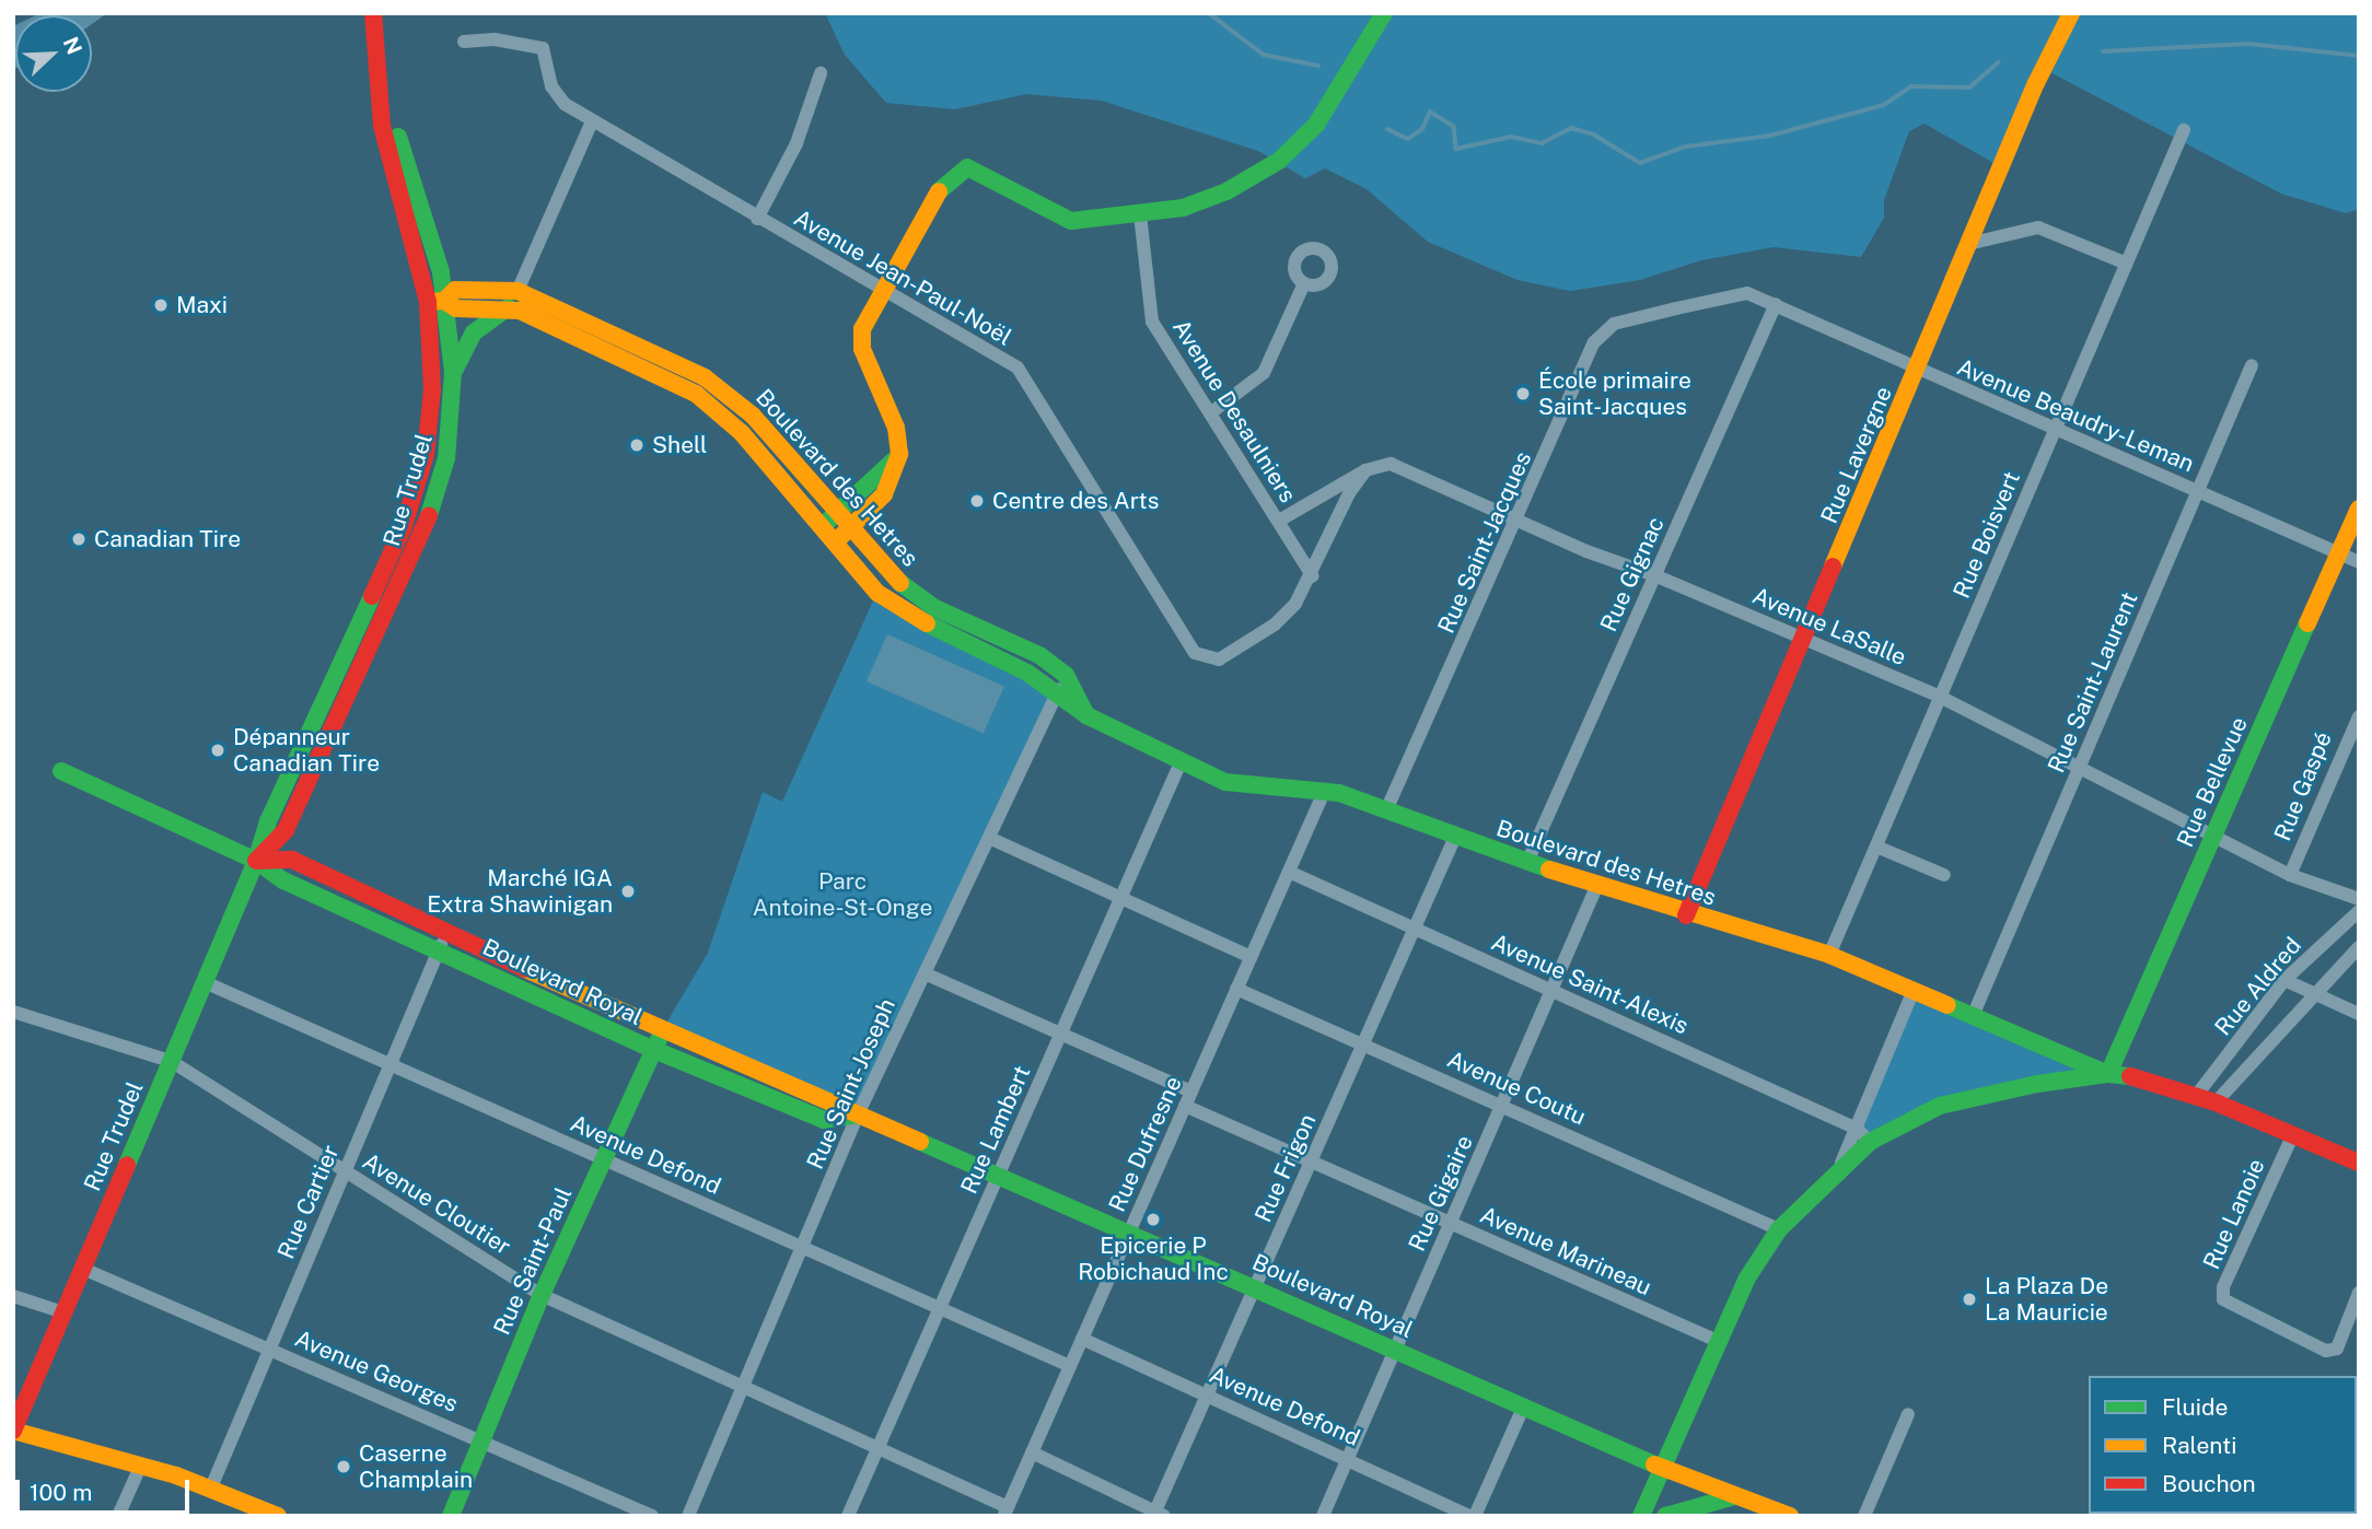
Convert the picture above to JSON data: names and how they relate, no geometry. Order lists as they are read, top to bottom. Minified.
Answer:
{"streets":{"street":["Avenue Jean-Paul-Noël","Avenue Desaulniers","Avenue Beaudry-Leman","Rue Lavergne","Boulevard des Hetres","Rue Trudel","Rue Boisvert","Rue Saint-Jacques","Rue Gignac","Avenue LaSalle","Rue Saint-Laurent","Rue Bellevue","Rue Gaspé","Boulevard Royal","Avenue Saint-Alexis","Rue Aldred","Rue Saint-Joseph","Avenue Coutu","Rue Lambert","Rue Dufresne","Avenue Defond","Rue Frigon","Rue Gigaire","Rue Cartier","Avenue Cloutier","Rue Lanoie","Avenue Marineau","Rue Saint-Paul","Avenue Georges"]},"crossings":[["Avenue Jean-Paul-Noël","Avenue Desaulniers"],["Avenue Jean-Paul-Noël","Avenue LaSalle"],["Avenue Desaulniers","Avenue LaSalle"],["Avenue Beaudry-Leman","Rue Lavergne"],["Avenue Beaudry-Leman","Rue Boisvert"],["Avenue Beaudry-Leman","Rue Saint-Jacques"],["Avenue Beaudry-Leman","Rue Gignac"],["Avenue Beaudry-Leman","Rue Saint-Laurent"],["Avenue Beaudry-Leman","Rue Bellevue"],["Rue Lavergne","Boulevard des Hetres"],["Rue Lavergne","Avenue LaSalle"],["Boulevard des Hetres","Rue Trudel"],["Boulevard des Hetres","Rue Boisvert"],["Boulevard des Hetres","Rue Saint-Jacques"],["Boulevard des Hetres","Rue Gignac"],["Boulevard des Hetres","Rue Saint-Laurent"],["Boulevard des Hetres","Rue Bellevue"],["Boulevard des Hetres","Rue Saint-Joseph"],["Boulevard des Hetres","Rue Lambert"],["Boulevard des Hetres","Rue Dufresne"],["Boulevard des Hetres","Rue Frigon"],["Boulevard des Hetres","Rue Gigaire"],["Rue Trudel","Boulevard Royal"],["Rue Trudel","Avenue Defond"],["Rue Trudel","Avenue Cloutier"],["Rue Trudel","Avenue Georges"],["Rue Boisvert","Avenue LaSalle"],["Rue Saint-Jacques","Rue Gignac"],["Rue Saint-Jacques","Avenue LaSalle"],["Rue Gignac","Avenue LaSalle"],["Avenue LaSalle","Rue Saint-Laurent"],["Avenue LaSalle","Rue Bellevue"],["Avenue LaSalle","Rue Gaspé"],["Boulevard Royal","Rue Saint-Joseph"],["Boulevard Royal","Rue Lambert"],["Boulevard Royal","Rue Dufresne"],["Boulevard Royal","Rue Frigon"],["Boulevard Royal","Rue Gigaire"],["Boulevard Royal","Rue Cartier"],["Boulevard Royal","Rue Saint-Paul"],["Avenue Saint-Alexis","Rue Dufresne"],["Avenue Saint-Alexis","Rue Frigon"],["Avenue Saint-Alexis","Rue Gigaire"],["Rue Saint-Joseph","Avenue Defond"],["Rue Saint-Joseph","Avenue Cloutier"],["Avenue Coutu","Rue Dufresne"],["Avenue Coutu","Rue Frigon"],["Avenue Coutu","Rue Gigaire"],["Rue Lambert","Avenue Defond"],["Rue Lambert","Avenue Cloutier"],["Rue Dufresne","Avenue Defond"],["Rue Dufresne","Avenue Cloutier"],["Rue Dufresne","Avenue Marineau"],["Avenue Defond","Rue Frigon"],["Avenue Defond","Rue Gigaire"],["Avenue Defond","Rue Cartier"],["Avenue Defond","Rue Saint-Paul"],["Rue Frigon","Avenue Marineau"],["Rue Gigaire","Avenue Marineau"],["Rue Cartier","Avenue Cloutier"],["Rue Cartier","Avenue Georges"],["Avenue Cloutier","Rue Saint-Paul"],["Rue Saint-Paul","Avenue Georges"]],"parks":["Parc Antoine-St-Onge"],"places":["Maxi","École primaire Saint-Jacques","Shell","Centre des Arts","Canadian Tire","Dépanneur Canadian Tire","Marché IGA Extra Shawinigan","Epicerie P Robichaud Inc","La Plaza De La Mauricie","Caserne Champlain"],"legend":["Fluide","Ralenti","Bouchon"],"scale_bar":"100 m","north":"top right"}
